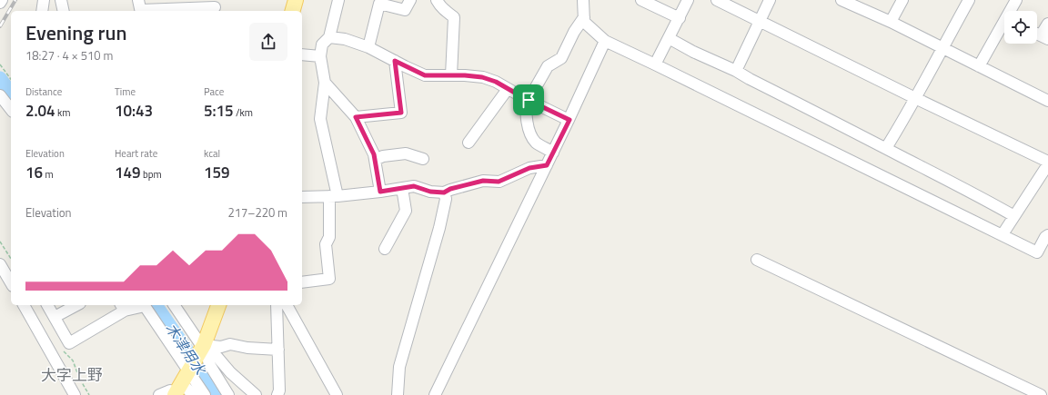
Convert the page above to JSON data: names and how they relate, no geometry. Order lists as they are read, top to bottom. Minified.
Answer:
{"districts":["大字上野"],"water":["木津用水"],"page":{"heading":["Evening run","18:27 · 4 × 510 m"],"stats":[["Distance","2.04 km"],["Time","10:43"],["Pace","5:15 /km"],["Elevation","16 m"],["Heart rate","149 bpm"],["kcal","159"]],"chart":["Elevation","217–220 m"]}}
